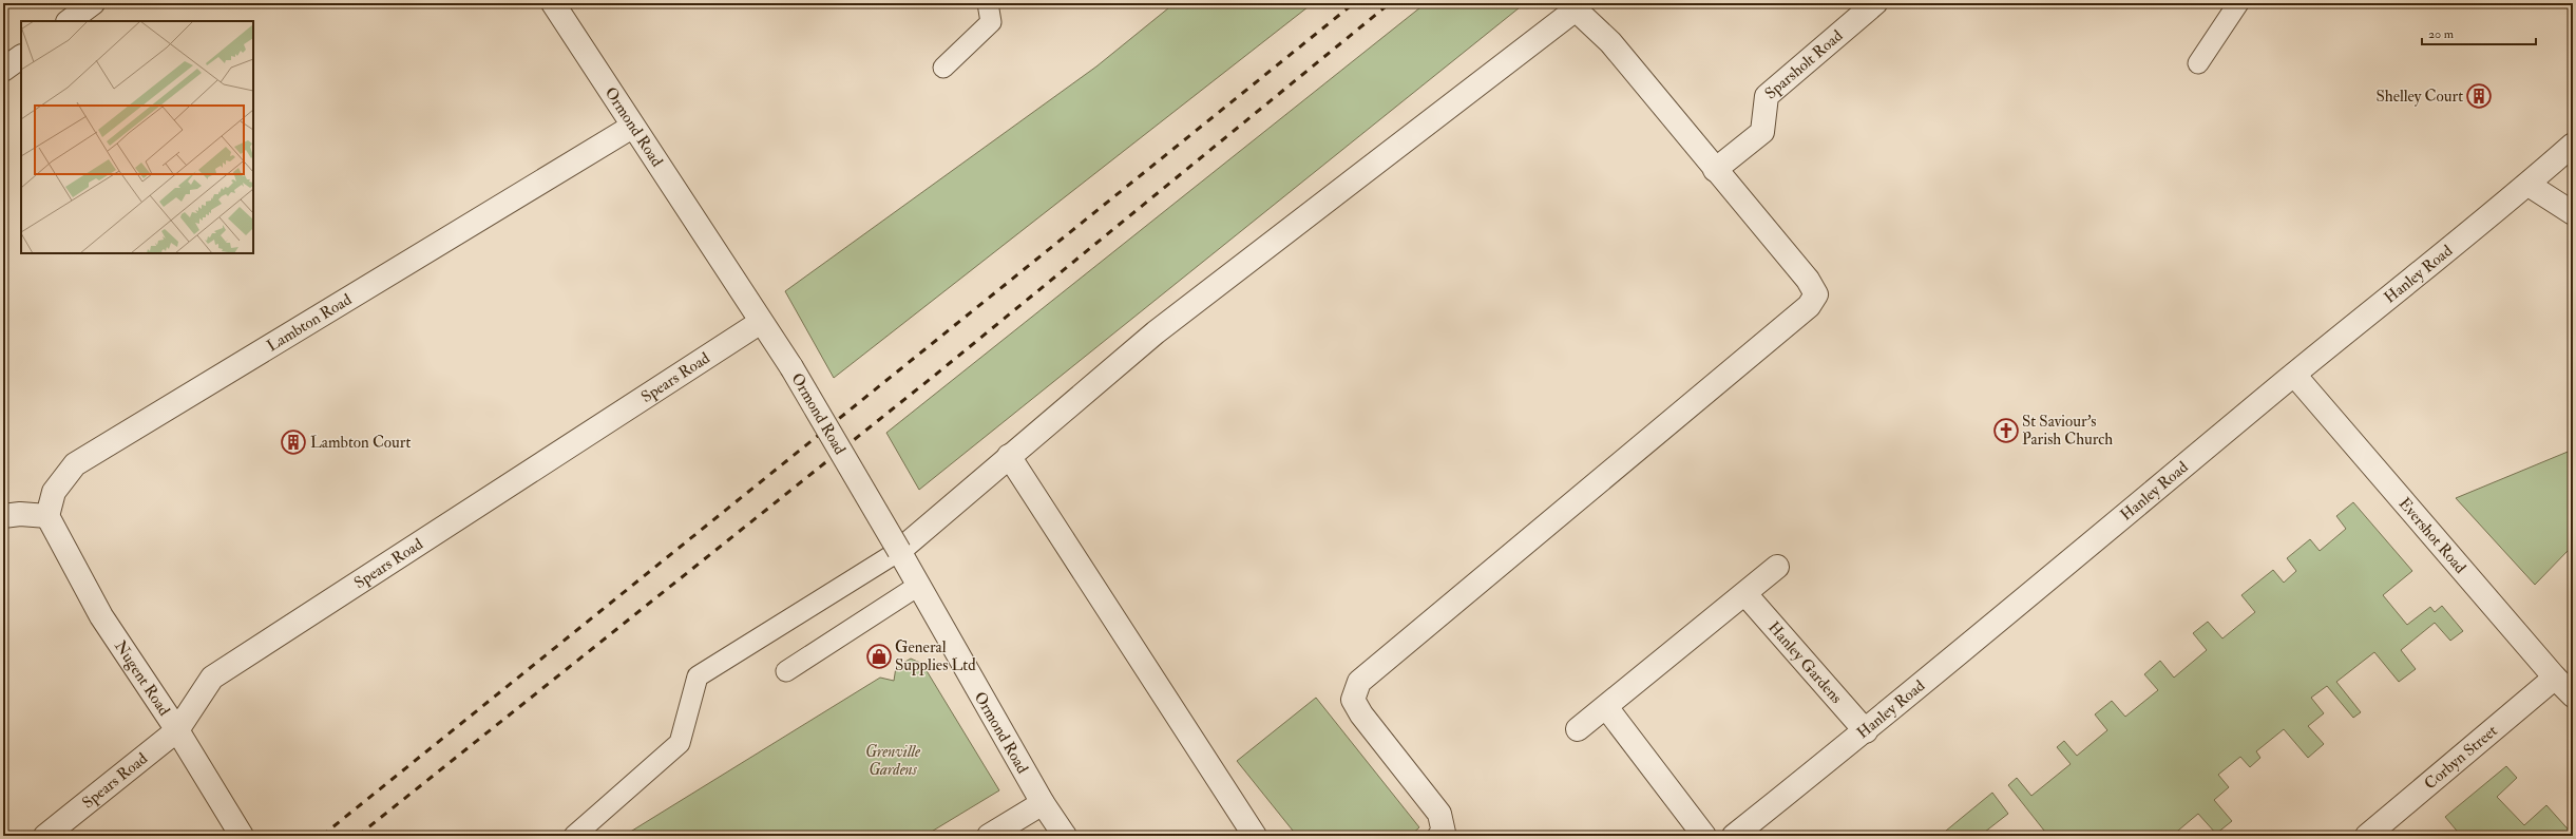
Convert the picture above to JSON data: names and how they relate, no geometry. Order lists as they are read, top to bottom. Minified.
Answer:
{"streets":{"street":["Sparsholt Road","Ormond Road","Hanley Road","Lambton Road","Spears Road","Evershot Road","Hanley Gardens","Nugent Road","Corbyn Street"]},"crossings":[["Ormond Road","Lambton Road"],["Ormond Road","Spears Road"],["Hanley Road","Evershot Road"],["Hanley Road","Hanley Gardens"],["Lambton Road","Nugent Road"],["Spears Road","Nugent Road"],["Evershot Road","Corbyn Street"]],"parks":["Grenville Gardens"],"places":{"building":["Shelley Court","Lambton Court"],"church":["St Saviour's Parish Church"],"shop":["General Supplies Ltd"]},"scale_bar":"20 m"}
